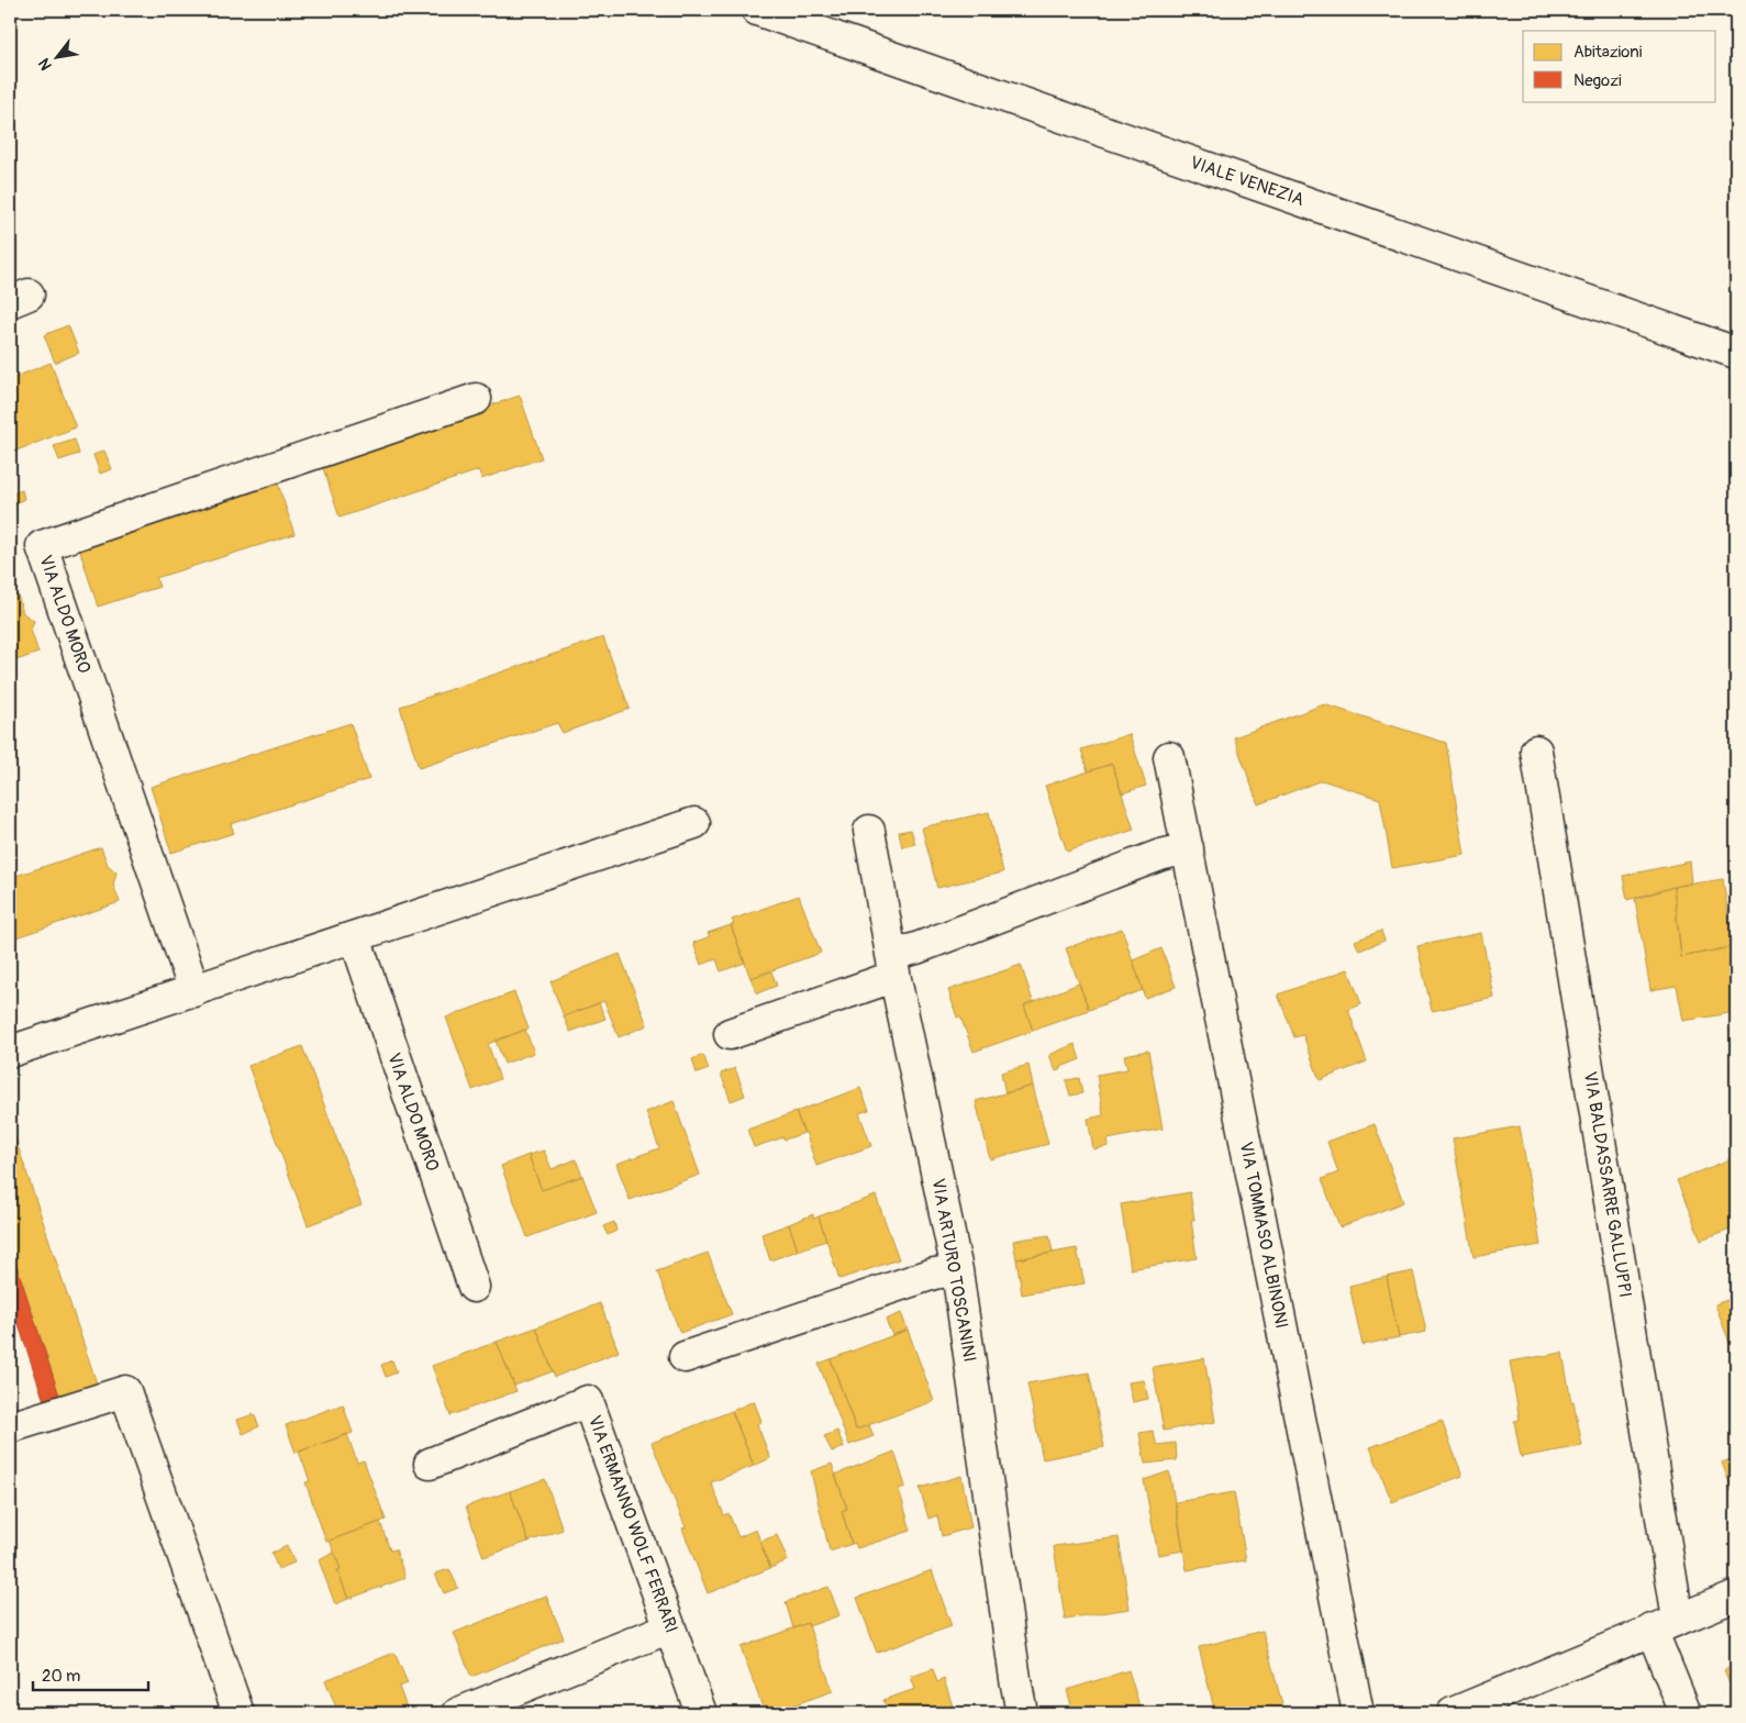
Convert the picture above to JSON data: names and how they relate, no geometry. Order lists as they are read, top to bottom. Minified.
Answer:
{"streets":{"street":["VIALE VENEZIA","VIA ALDO MORO","VIA BALDASSARRE GALLUPPI","VIA TOMMASO ALBINONI","VIA ARTURO TOSCANINI","VIA ERMANNO WOLF FERRARI"]},"legend":["Abitazioni","Negozi"],"scale_bar":"20 m","north":"bottom left"}
